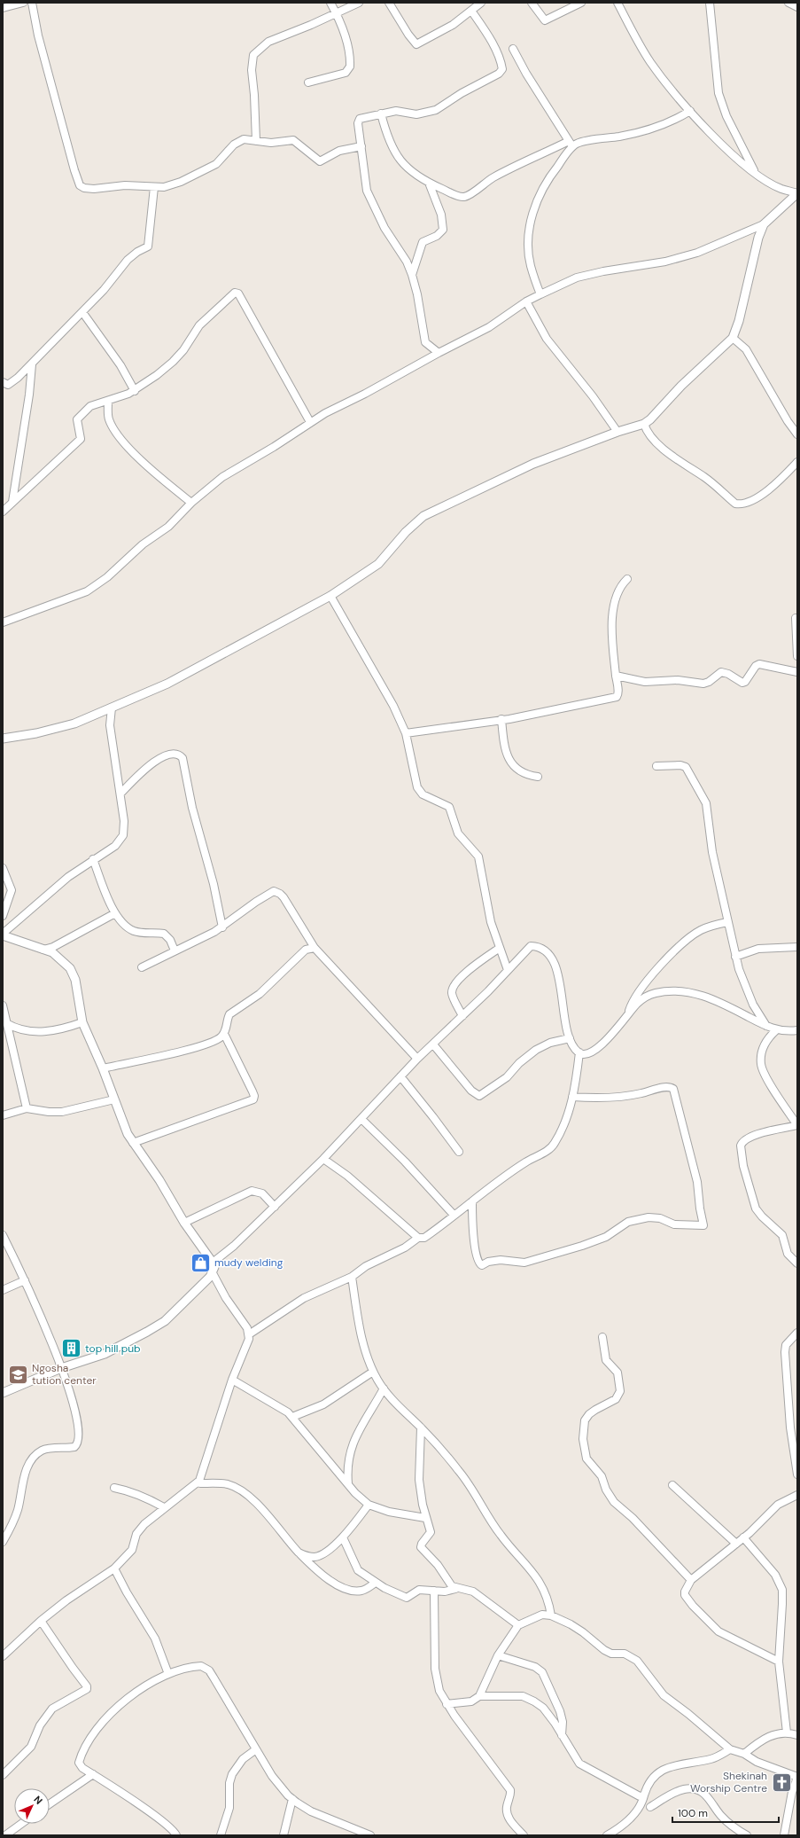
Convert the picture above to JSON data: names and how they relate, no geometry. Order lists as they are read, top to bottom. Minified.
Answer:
{"places":{"shop":["mudy welding"],"building":["top hill pub"],"school or university":["Ngosha tution center"],"church":["Shekinah Worship Centre"]},"scale_bar":"100 m","north":"top right"}
